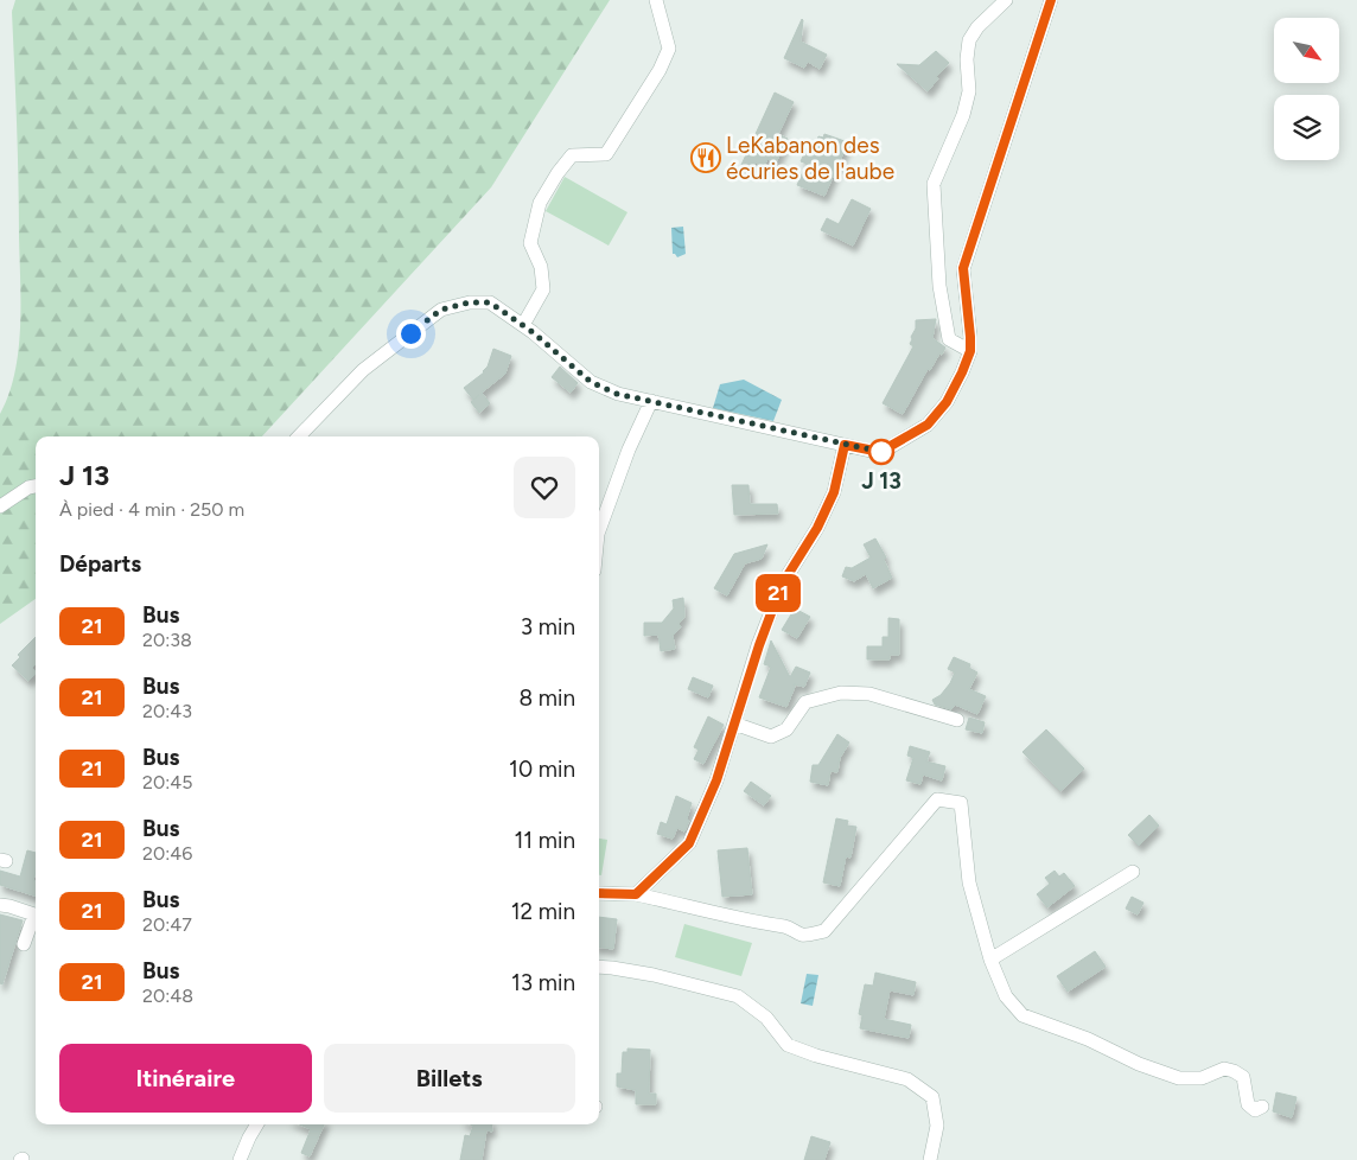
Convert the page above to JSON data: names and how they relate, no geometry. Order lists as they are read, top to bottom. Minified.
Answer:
{"places":{"restaurant":["LeKabanon des écuries de l'aube"],"other":["J 13"]},"lines":["bus line 21"],"north":"bottom right","page":{"on_map":"21","heading":[["J 13","À pied · 4 min · 250 m"],"Départs"],"list":[{"mark":"21","name":"Bus","note":"20:38","value":"3 min"},{"mark":"21","name":"Bus","note":"20:43","value":"8 min"},{"mark":"21","name":"Bus","note":"20:45","value":"10 min"},{"mark":"21","name":"Bus","note":"20:46","value":"11 min"},{"mark":"21","name":"Bus","note":"20:47","value":"12 min"},{"mark":"21","name":"Bus","note":"20:48","value":"13 min"}],"buttons":["Itinéraire","Billets"]}}
